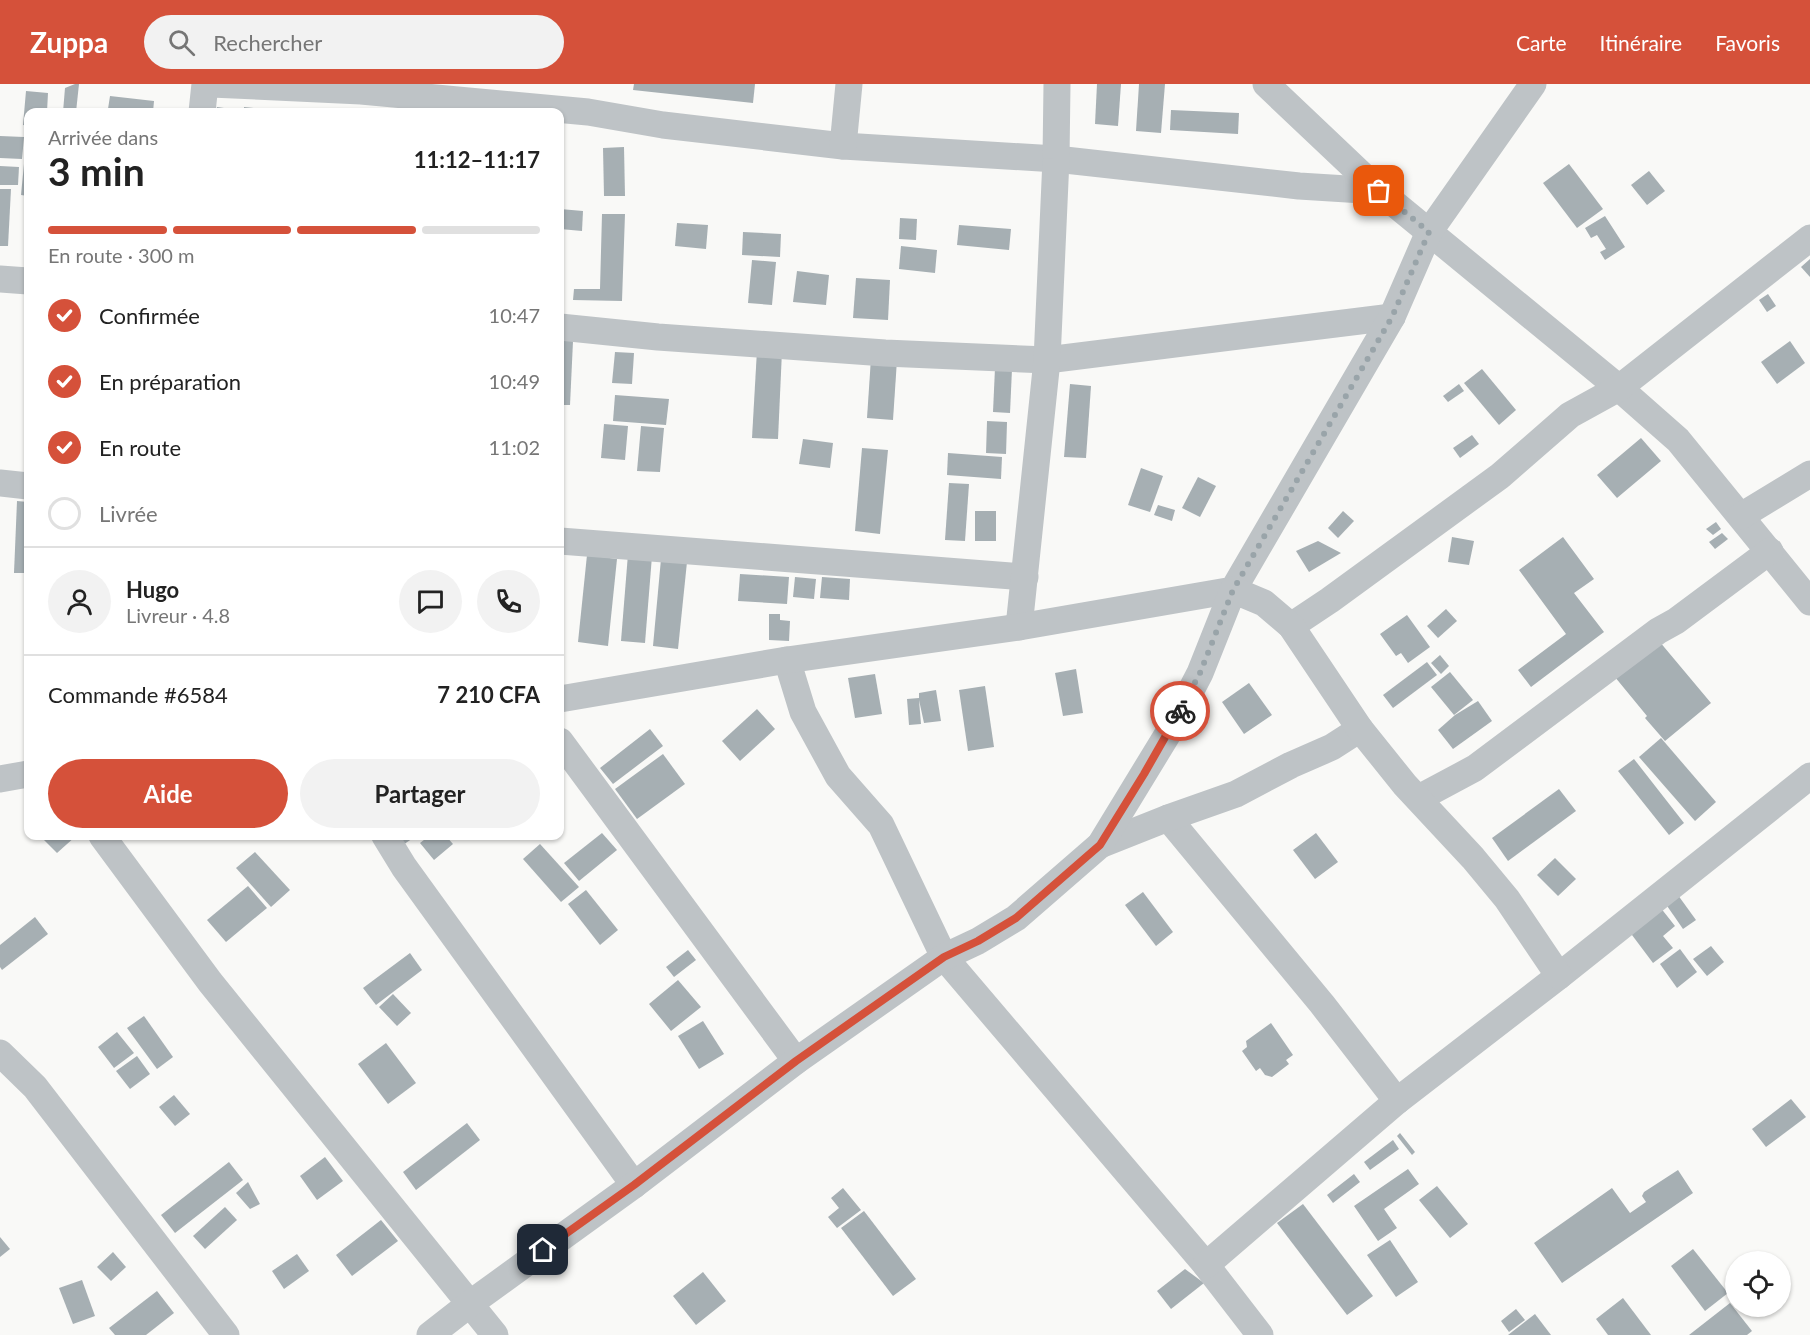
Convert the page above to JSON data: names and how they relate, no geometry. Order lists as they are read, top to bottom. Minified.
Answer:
{"page":{"header":"Zuppa","search":"Rechercher","nav":["Carte","Itinéraire","Favoris"],"heading":["3 min","Arrivée dans","11:12–11:17"],"panel":["Hugo","Livreur · 4.8","Commande #6584","7 210 CFA"],"bar":"En route · 300 m","list":[["Confirmée","10:47"],["En préparation","10:49"],["En route","11:02"],"Livrée"],"buttons":["Aide","Partager"]}}
